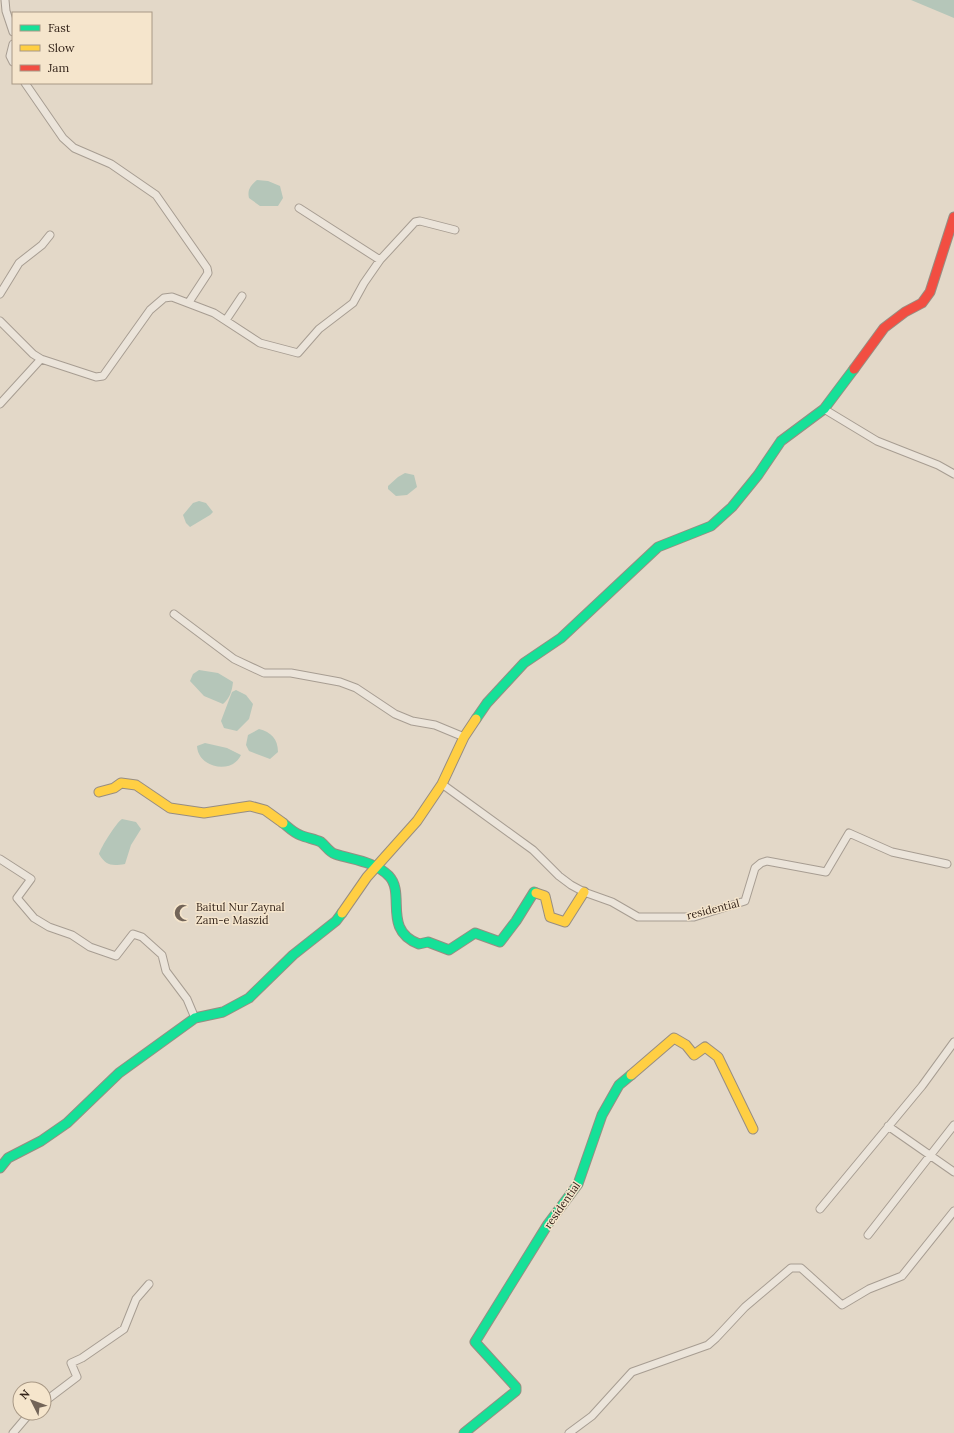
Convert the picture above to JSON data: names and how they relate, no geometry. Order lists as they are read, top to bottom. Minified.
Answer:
{"streets":{"street":["residential"]},"places":{"mosque":["Baitul Nur Zaynal Zam-e Maszid"]},"legend":["Fast","Slow","Jam"],"north":"top left"}
